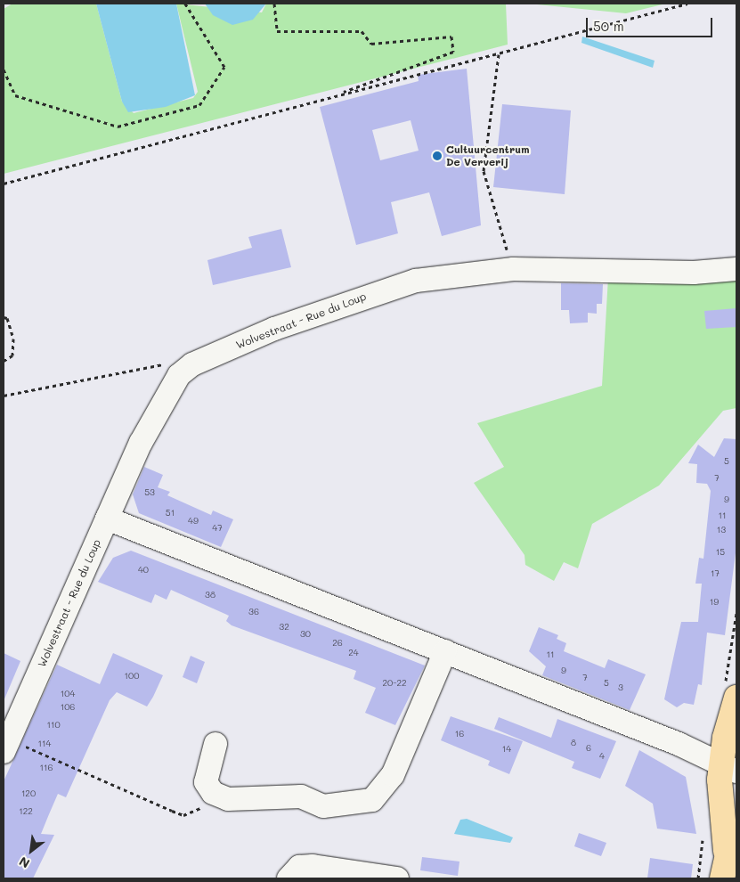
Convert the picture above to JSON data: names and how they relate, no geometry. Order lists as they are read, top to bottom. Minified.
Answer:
{"streets":{"street":["Wolvestraat - Rue du Loup"]},"places":["Cultuurcentrum De Ververij"],"house_numbers":["5","7","53","9","51","11","49","47","13","15","40","17","38","19","36","32","30","26","24","11","9","100","7","20-22","5","3","104","106","110","16","8","114","6","14","4","116","120","122"],"scale_bar":"50 m","north":"bottom left"}
